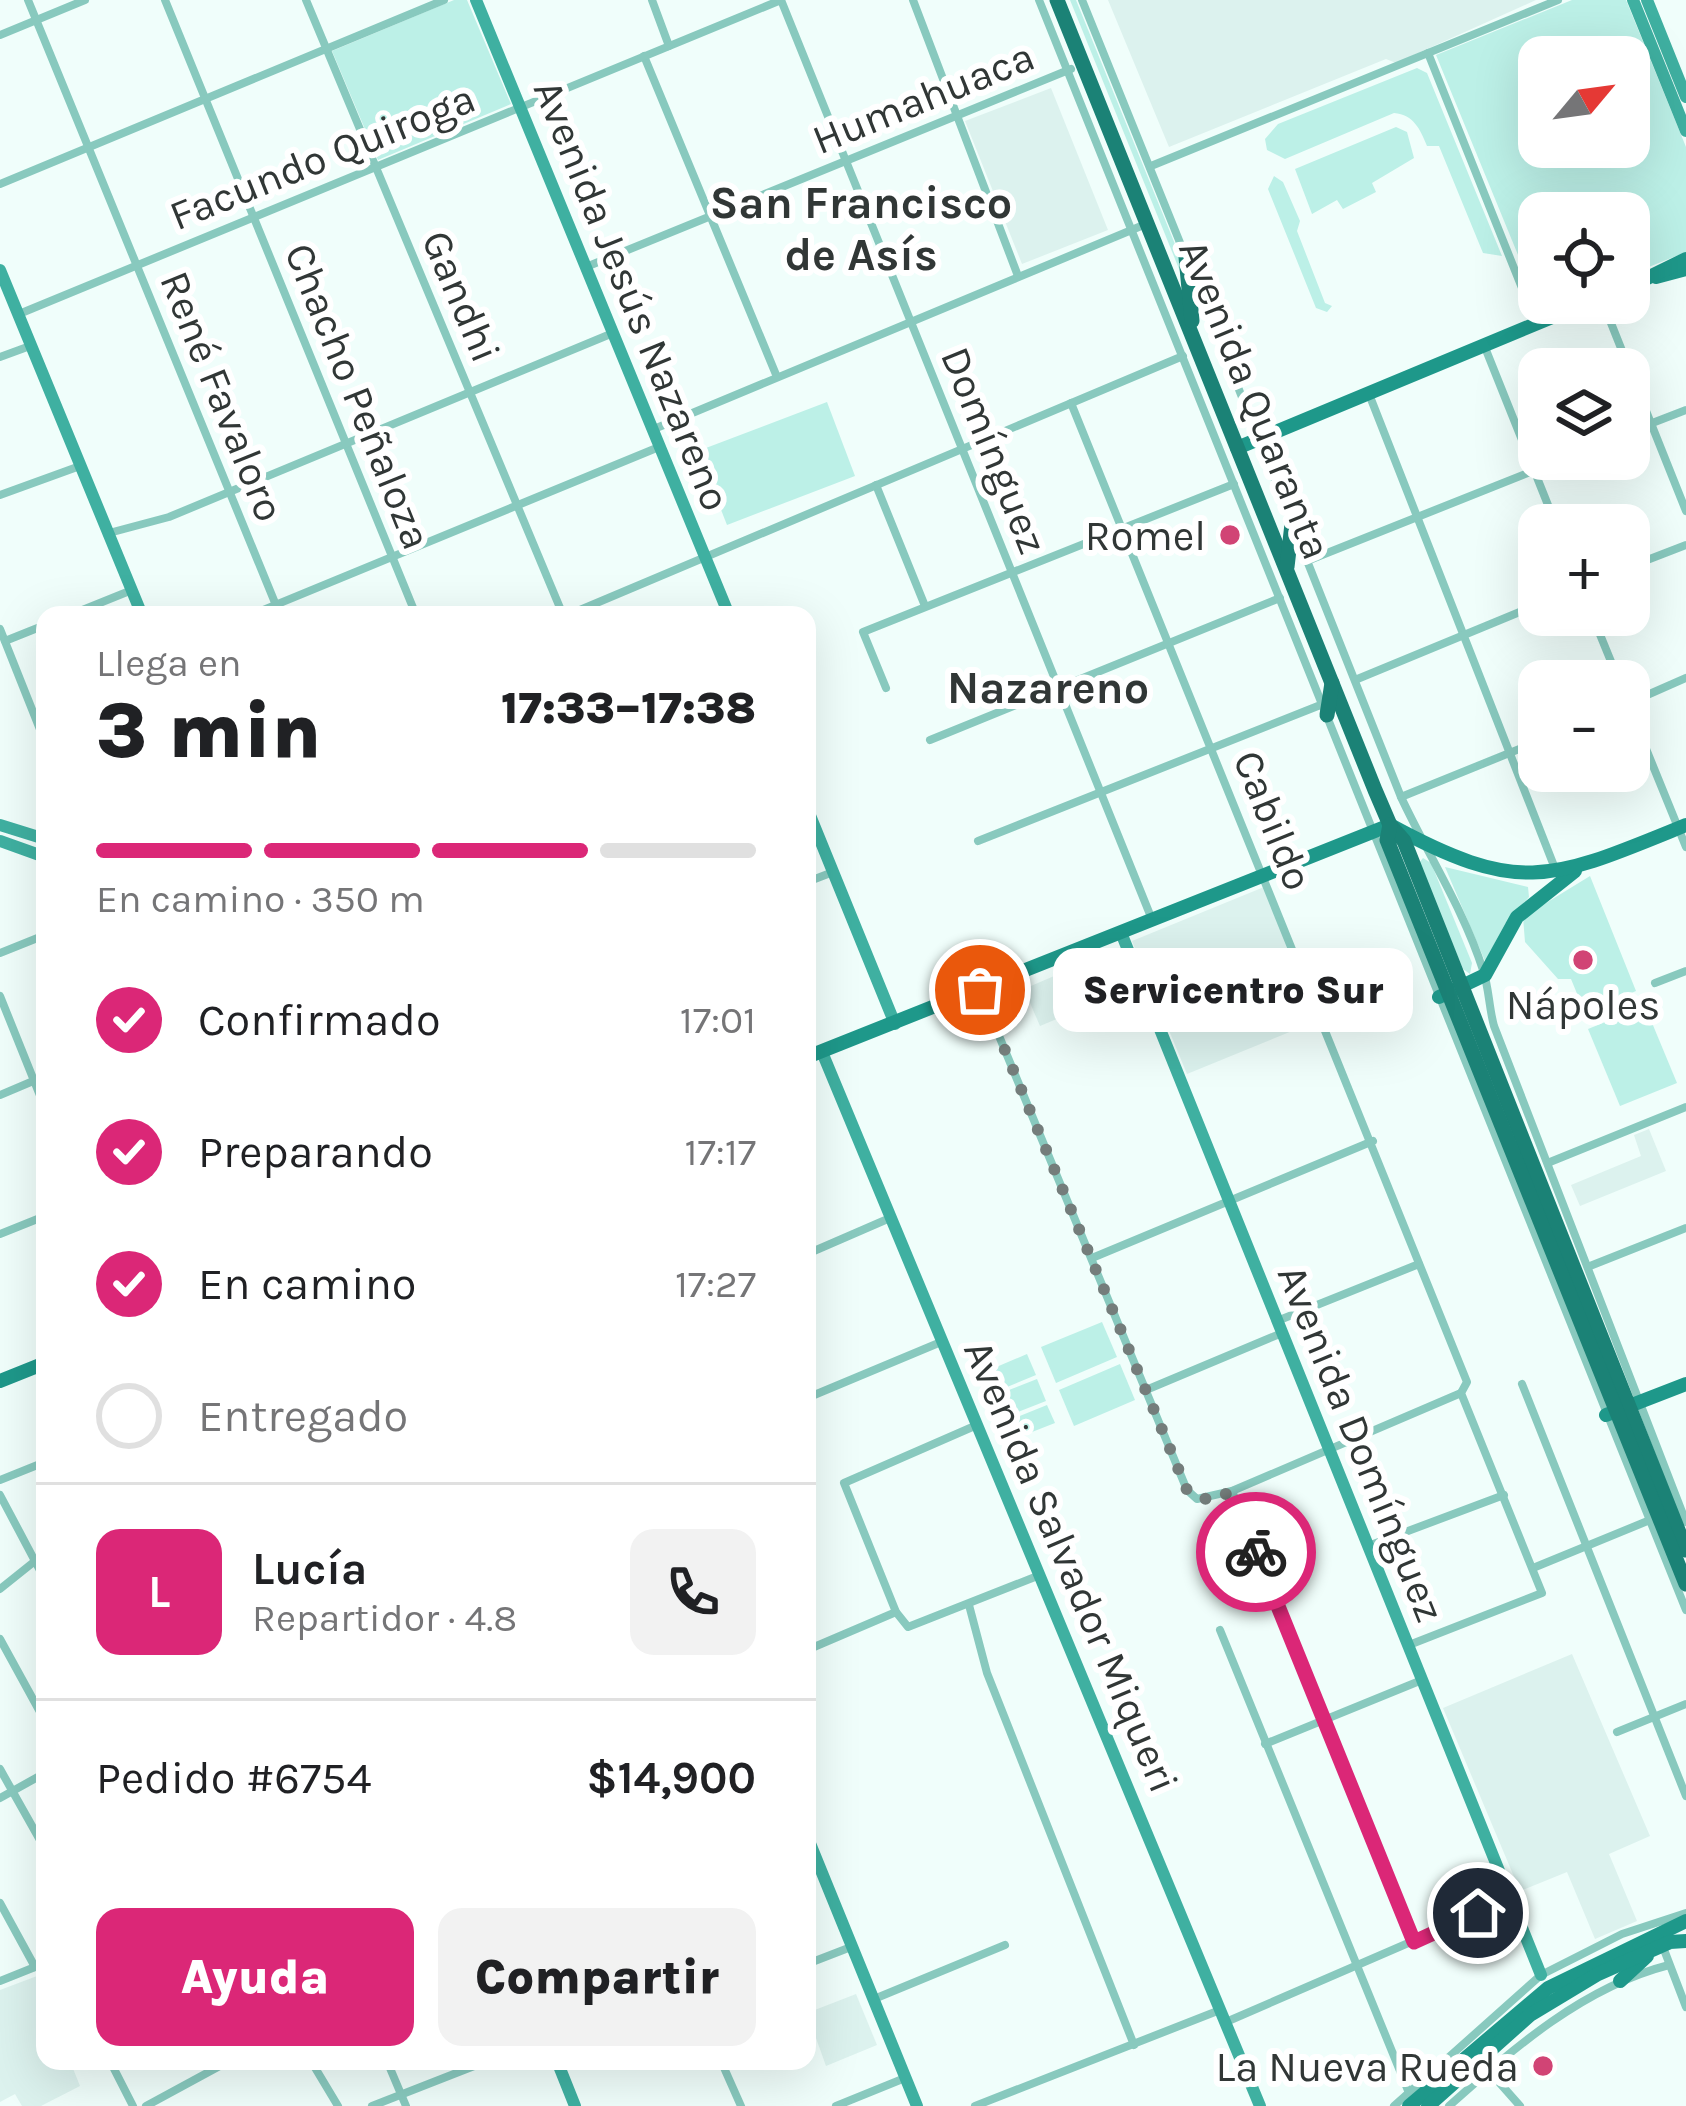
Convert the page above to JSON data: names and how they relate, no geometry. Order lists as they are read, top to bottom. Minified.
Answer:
{"streets":{"highway":["Avenida Quaranta"],"main road":["Avenida Jesús Nazareno","Avenida Domínguez","Avenida Salvador Miqueri"],"street":["Humahuaca","Facundo Quiroga","Gandhi","René Favaloro","Chacho Peñaloza","Domínguez","Cabildo"]},"crossings":[["Humahuaca","Avenida Jesús Nazareno"],["Humahuaca","Avenida Quaranta"],["Humahuaca","Domínguez"],["Facundo Quiroga","Avenida Jesús Nazareno"],["Facundo Quiroga","Gandhi"],["Facundo Quiroga","René Favaloro"],["Facundo Quiroga","Chacho Peñaloza"],["Facundo Quiroga","Domínguez"],["Cabildo","Avenida Domínguez"]],"districts":["San Francisco de Asís","Nazareno"],"places":["Romel","Nápoles","Servicentro Sur","La Nueva Rueda"],"north":"top right","page":{"map_buttons":["+","−"],"heading":["3 min","Llega en","17:33–17:38"],"panel":["Lucía","Repartidor · 4.8","Pedido #6754","$14,900"],"bar":"En camino · 350 m","bubble":"Servicentro Sur","list":[["Confirmado","17:01"],["Preparando","17:17"],["En camino","17:27"],"Entregado"],"round":"L","buttons":["Ayuda","Compartir"]}}
